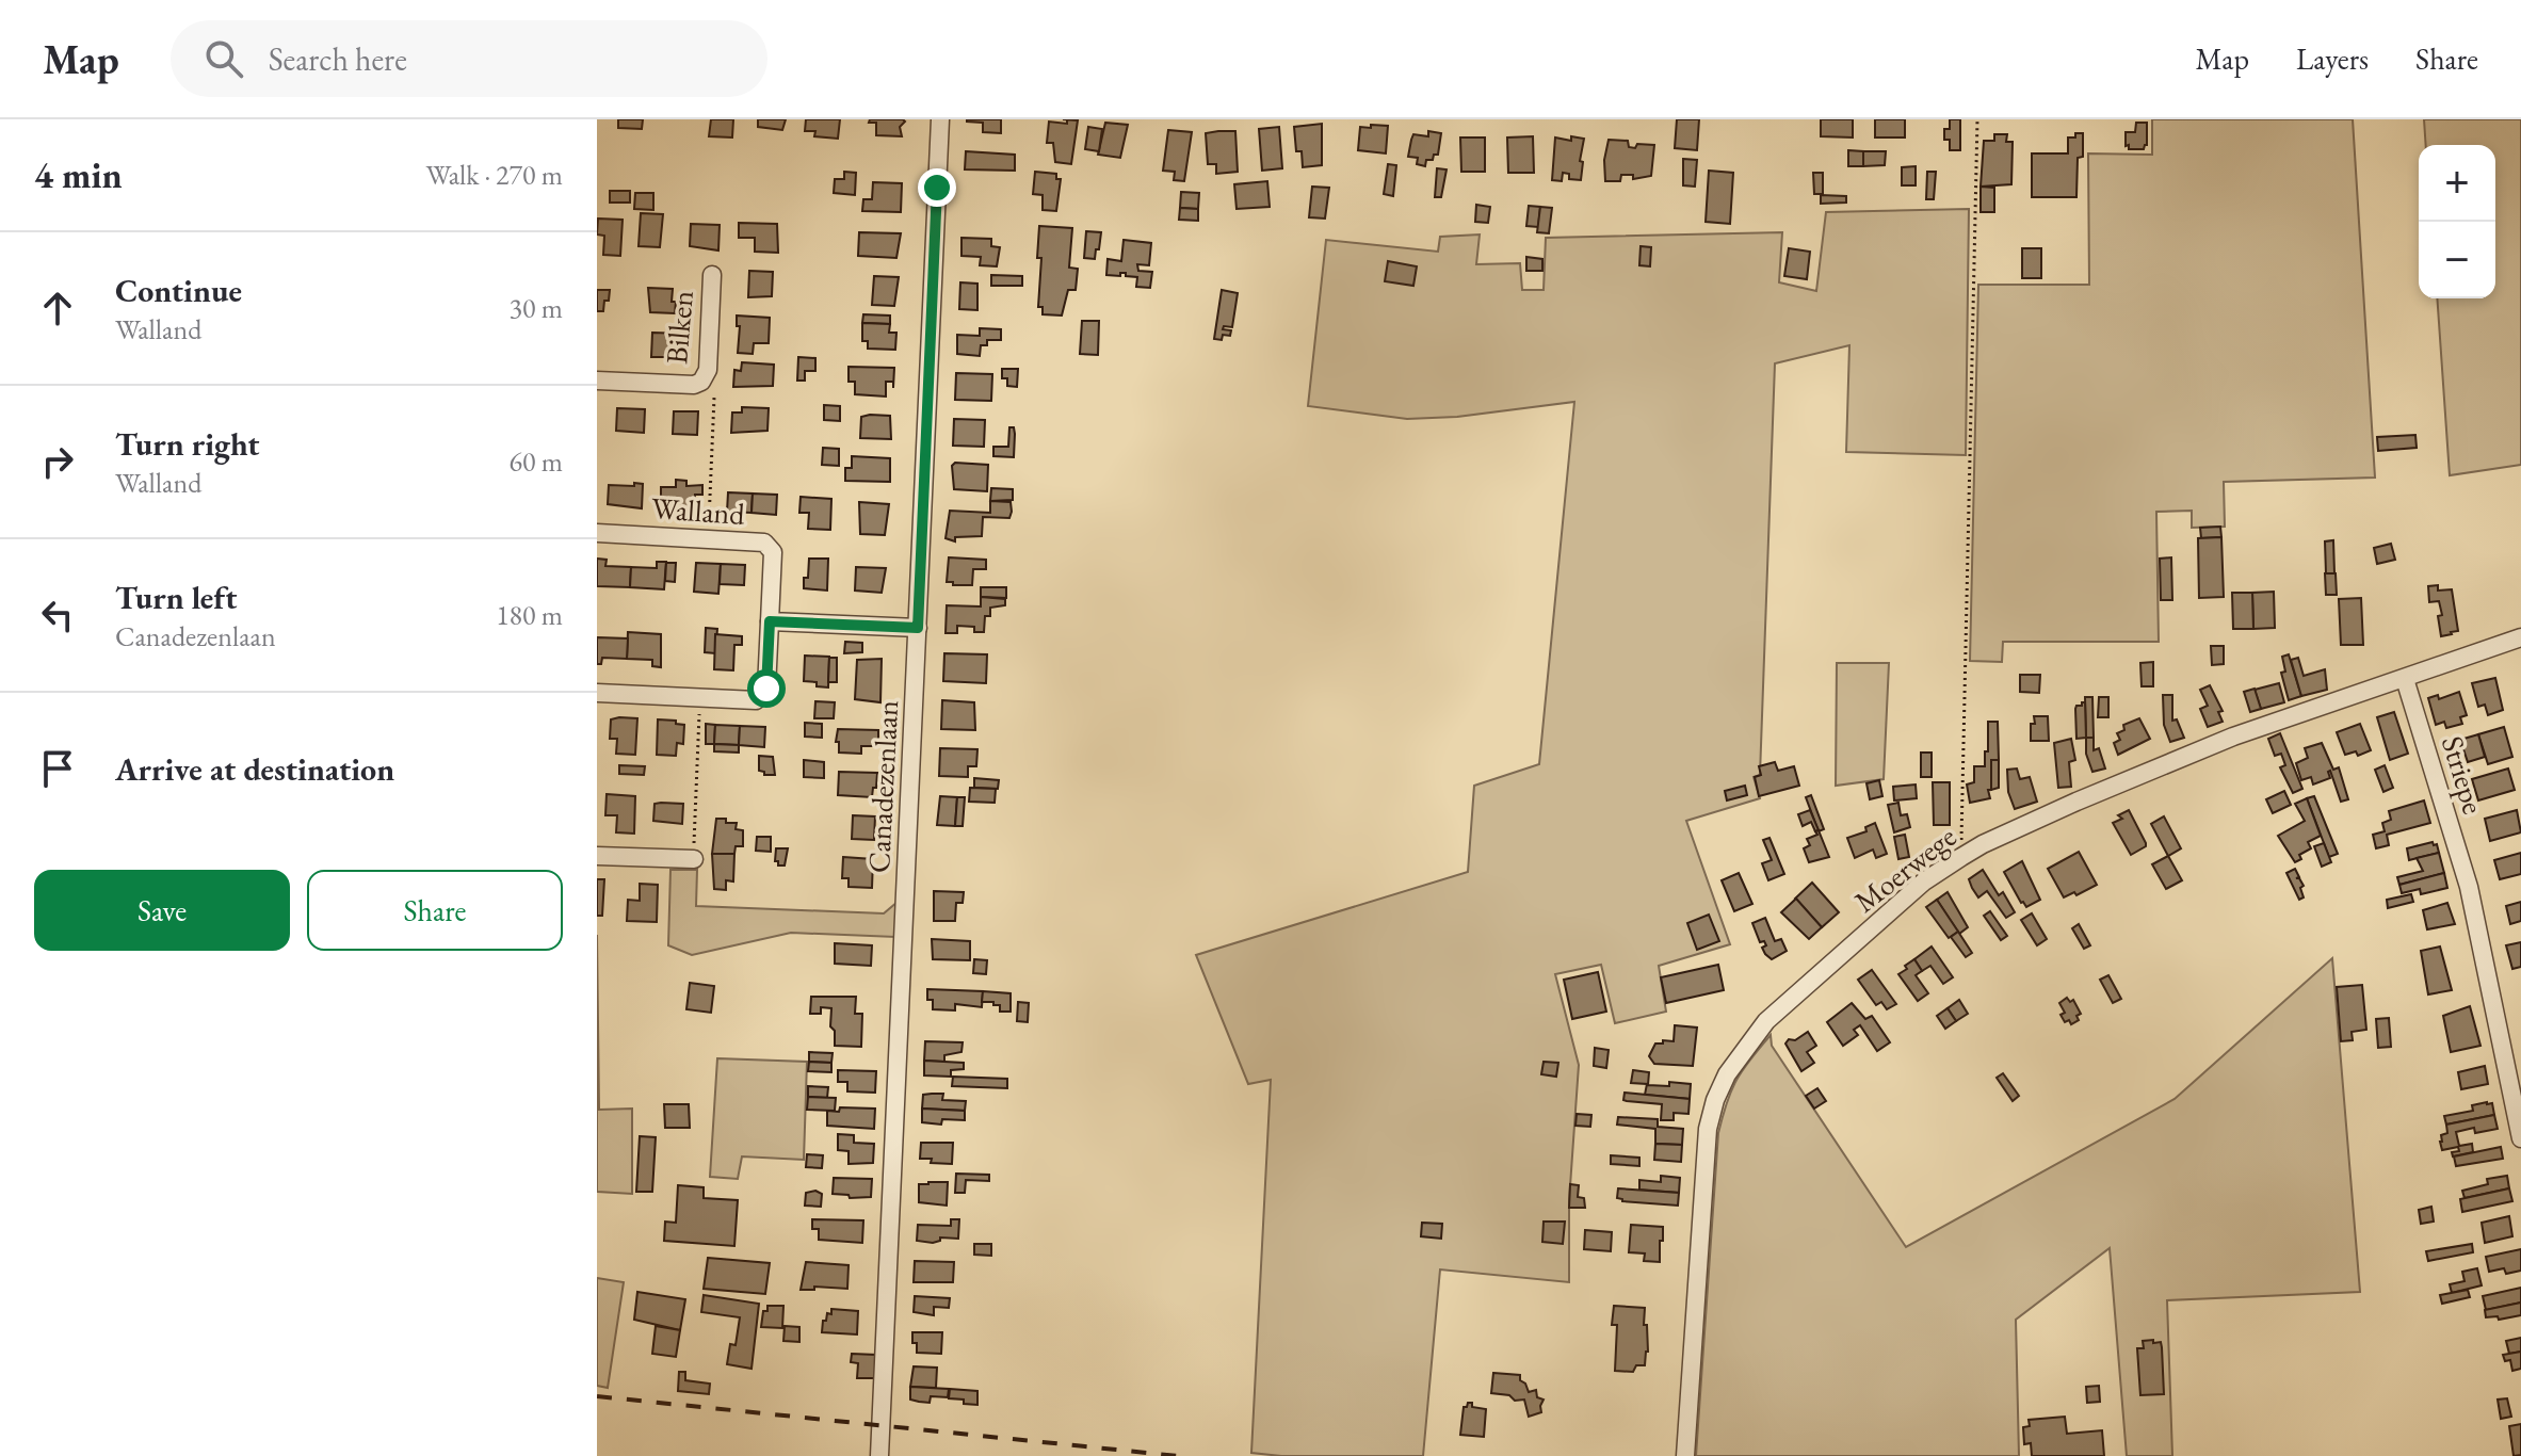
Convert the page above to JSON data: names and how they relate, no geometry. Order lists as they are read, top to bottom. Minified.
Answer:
{"streets":{"street":["Bilken","Walland","Striepe","Canadezenlaan","Moerwege"]},"crossings":[["Striepe","Moerwege"]],"page":{"header":"Map","search":"Search here","nav":["Map","Layers","Share"],"heading":["4 min","Walk · 270 m"],"map_buttons":["+","−"],"list":[["Continue","Walland","30 m"],["Turn right","Walland","60 m"],["Turn left","Canadezenlaan","180 m"],"Arrive at destination"],"buttons":["Save","Share"]}}
